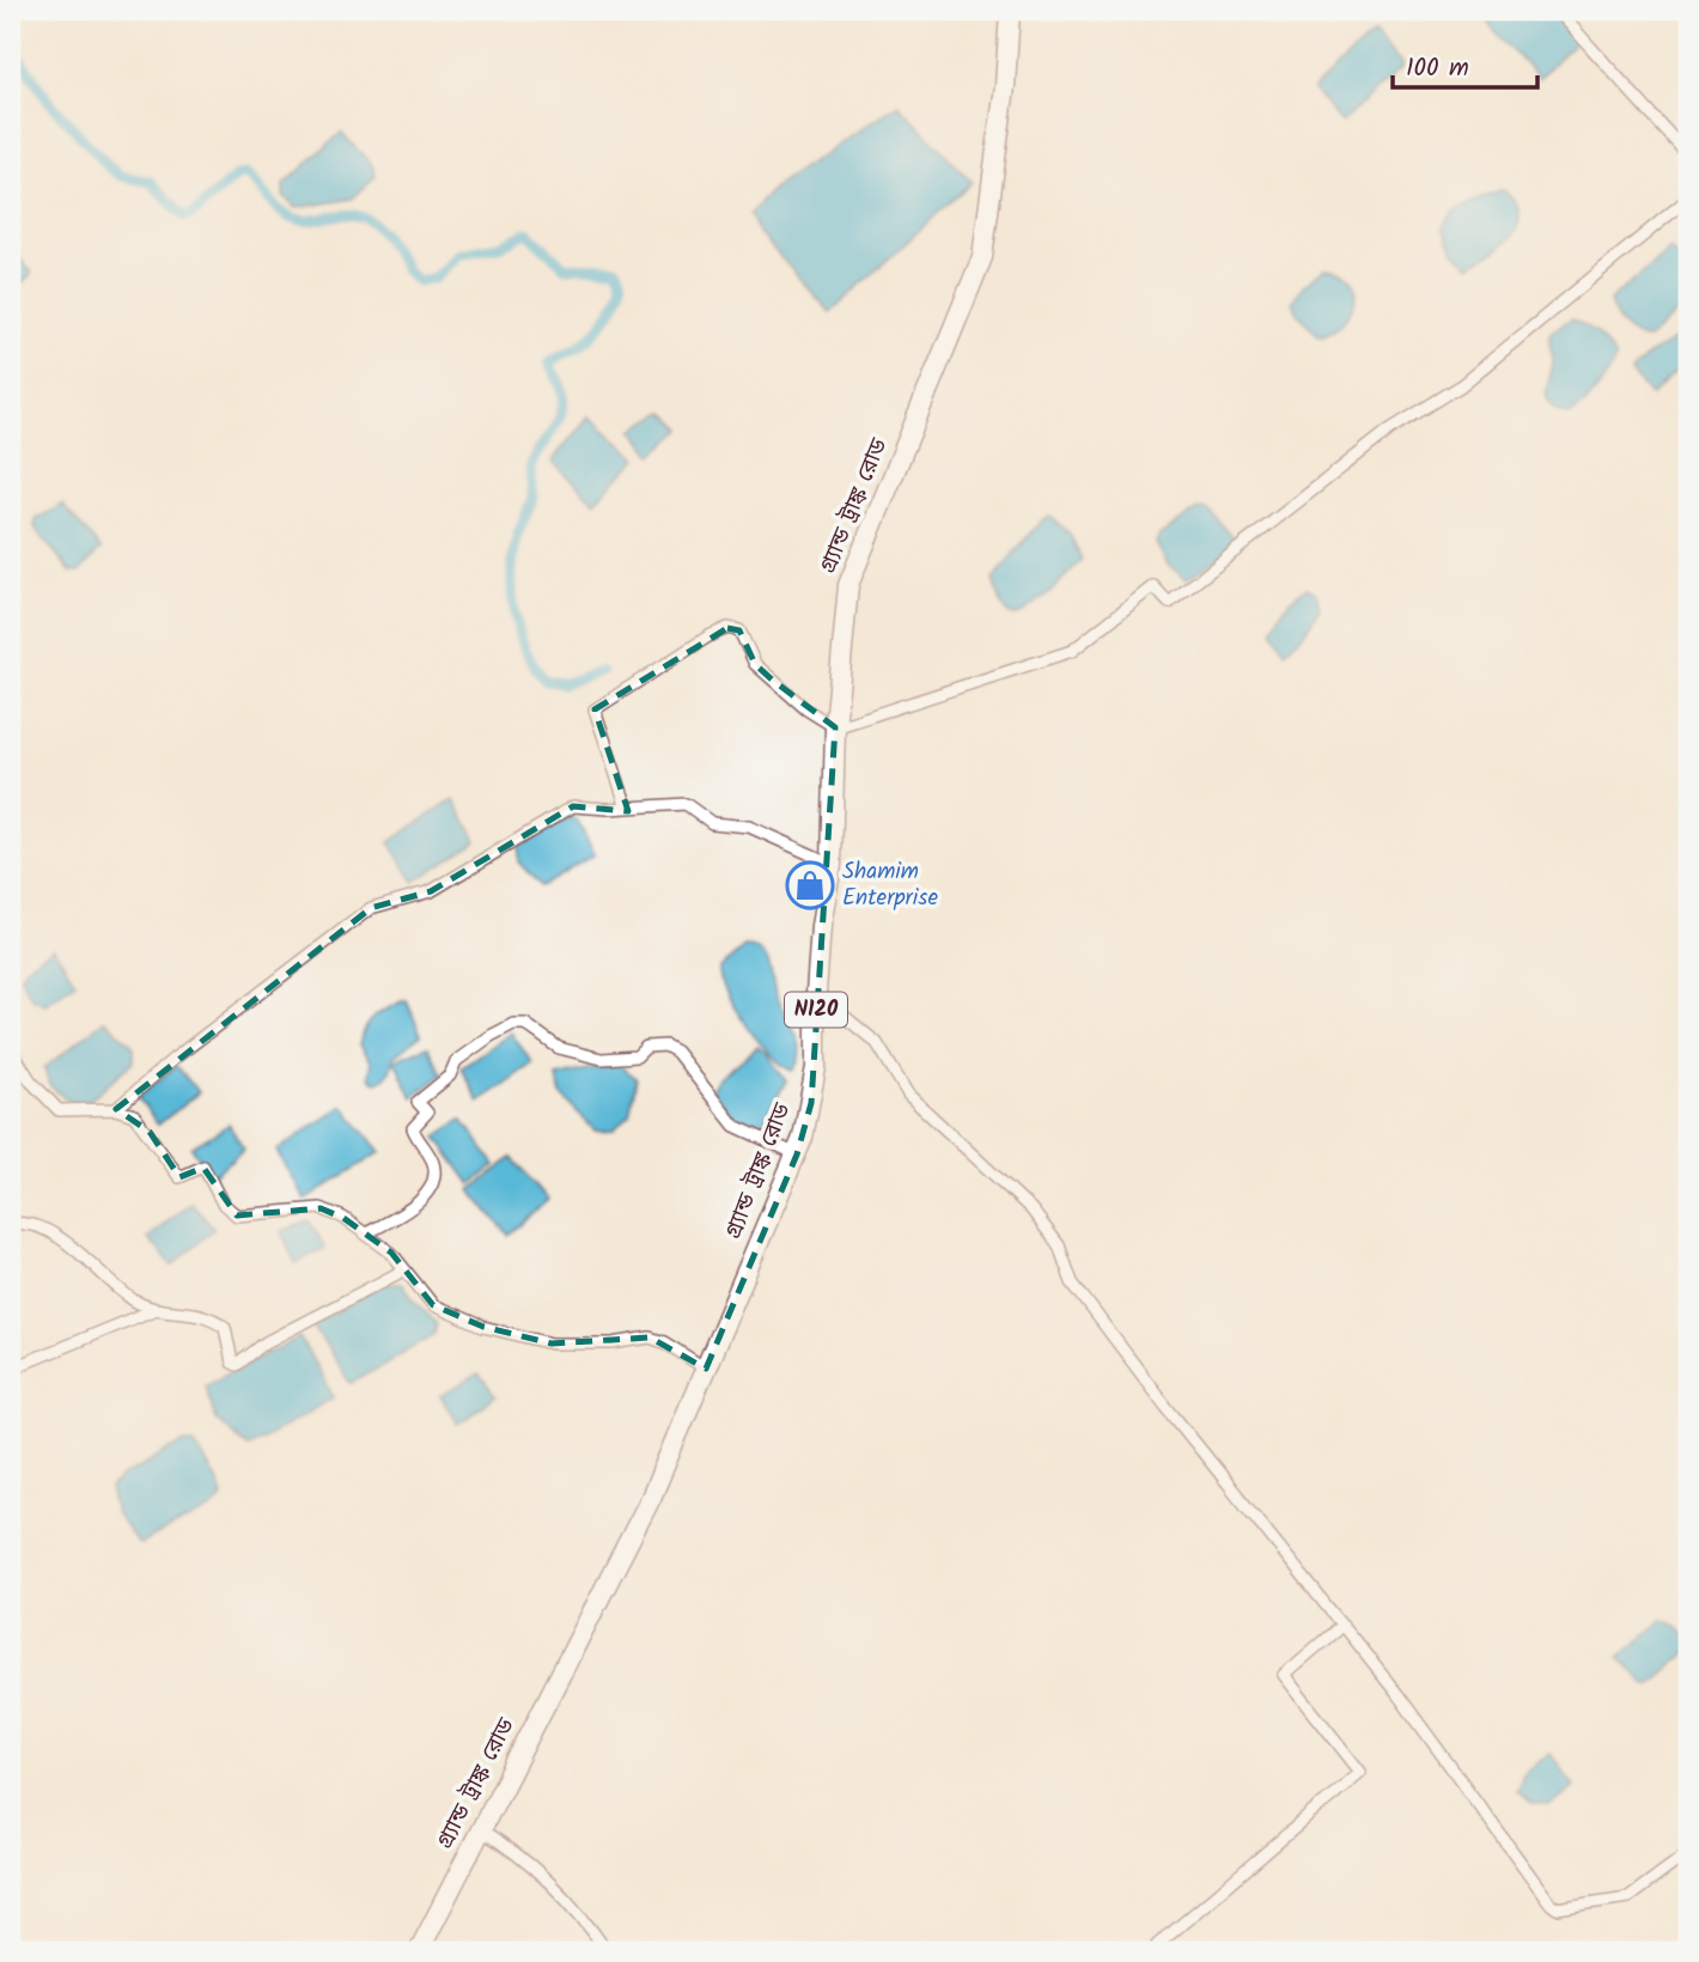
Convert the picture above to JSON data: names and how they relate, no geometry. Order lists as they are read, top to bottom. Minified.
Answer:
{"streets":{"highway":["গ্র্যান্ড ট্রাঙ্ক রোড","N120"]},"places":{"shop":["Shamim Enterprise"]},"scale_bar":"100 m"}
